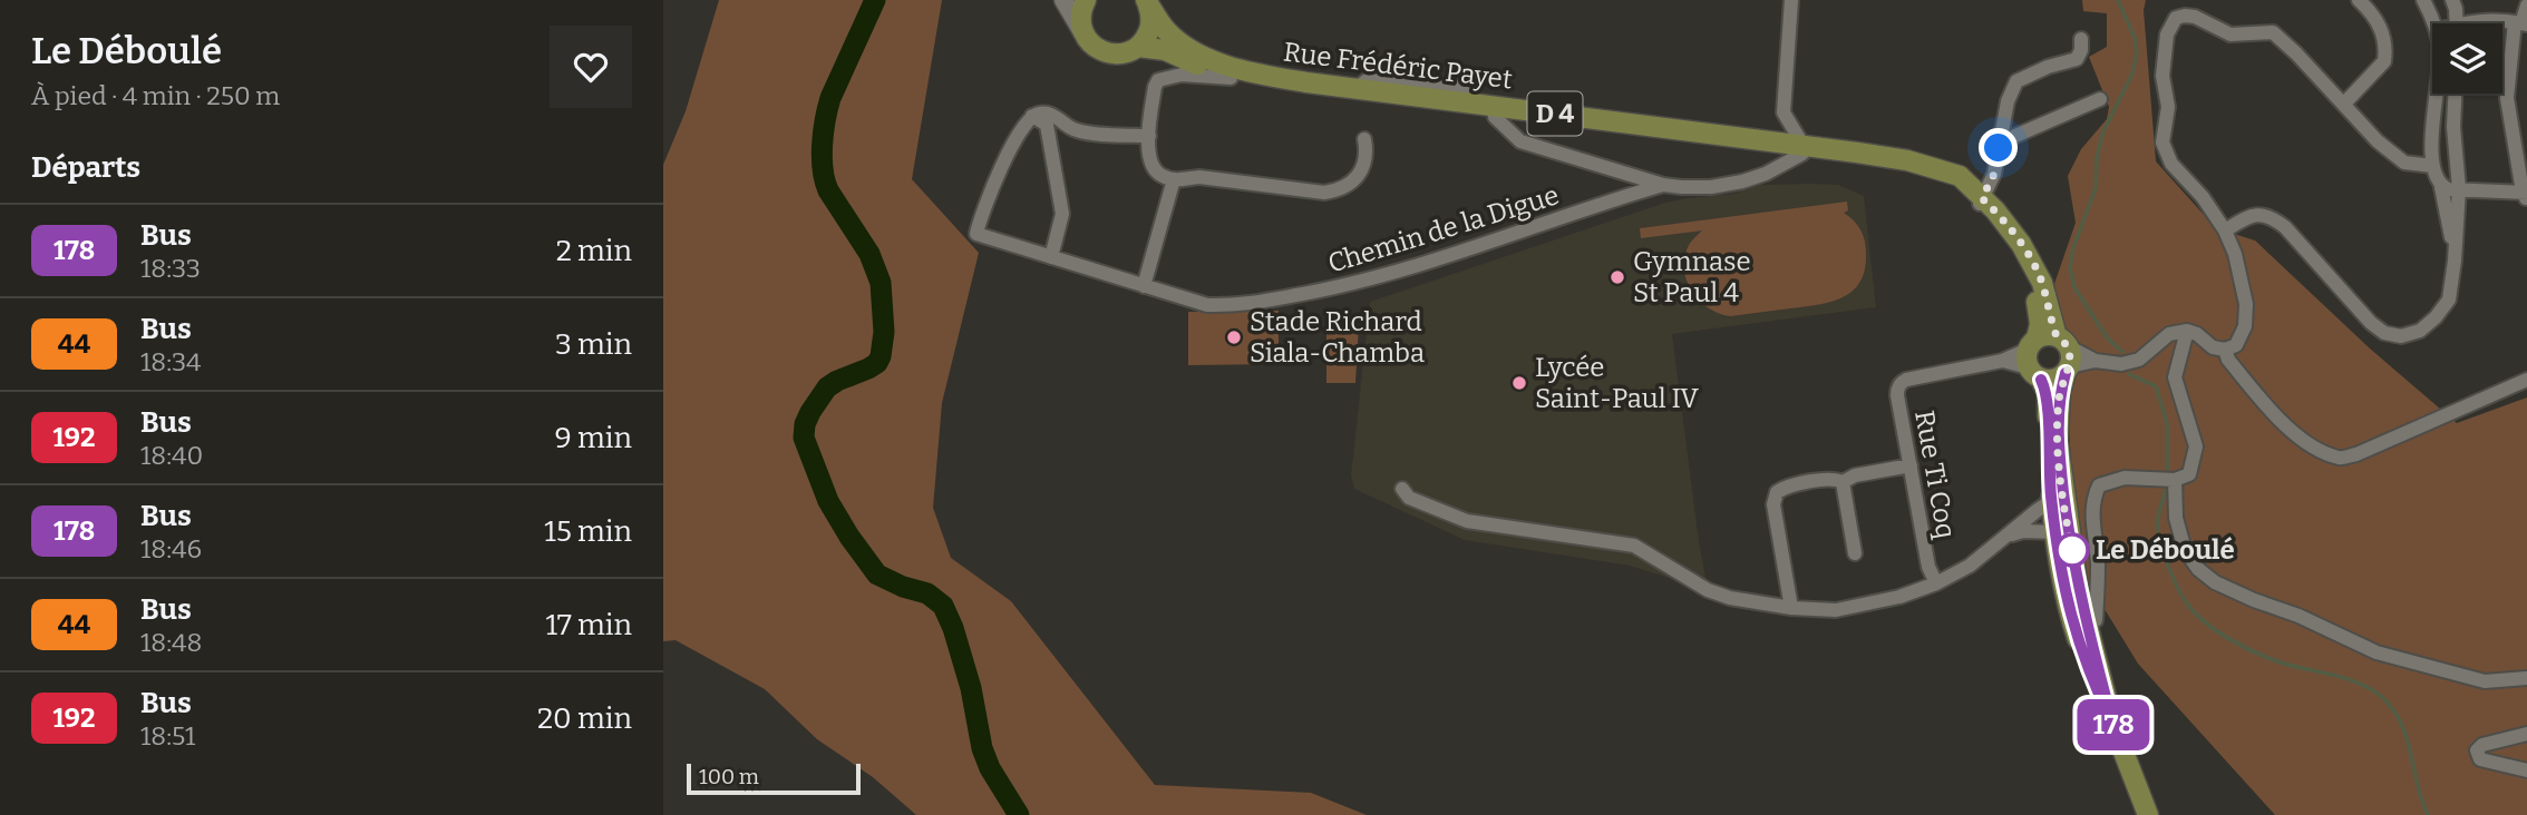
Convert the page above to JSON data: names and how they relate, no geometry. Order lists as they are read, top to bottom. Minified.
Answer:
{"streets":{"main road":["Rue Frédéric Payet","D 4"],"street":["Chemin de la Digue","Rue Ti Coq"]},"crossings":[["Rue Frédéric Payet","D 4"],["Rue Frédéric Payet","Chemin de la Digue"],["D 4","Rue Ti Coq"]],"places":["Gymnase St Paul 4","Stade Richard Siala-Chamba","Lycée Saint-Paul IV","Le Déboulé"],"lines":["bus line 178"],"scale_bar":"100 m","page":{"heading":[["Le Déboulé","À pied · 4 min · 250 m"],"Départs"],"on_map":"178","list":[{"mark":"178","name":"Bus","note":"18:33","value":"2 min"},{"mark":"44","name":"Bus","note":"18:34","value":"3 min"},{"mark":"192","name":"Bus","note":"18:40","value":"9 min"},{"mark":"178","name":"Bus","note":"18:46","value":"15 min"},{"mark":"44","name":"Bus","note":"18:48","value":"17 min"},{"mark":"192","name":"Bus","note":"18:51","value":"20 min"}],"scale":"100 m"}}
